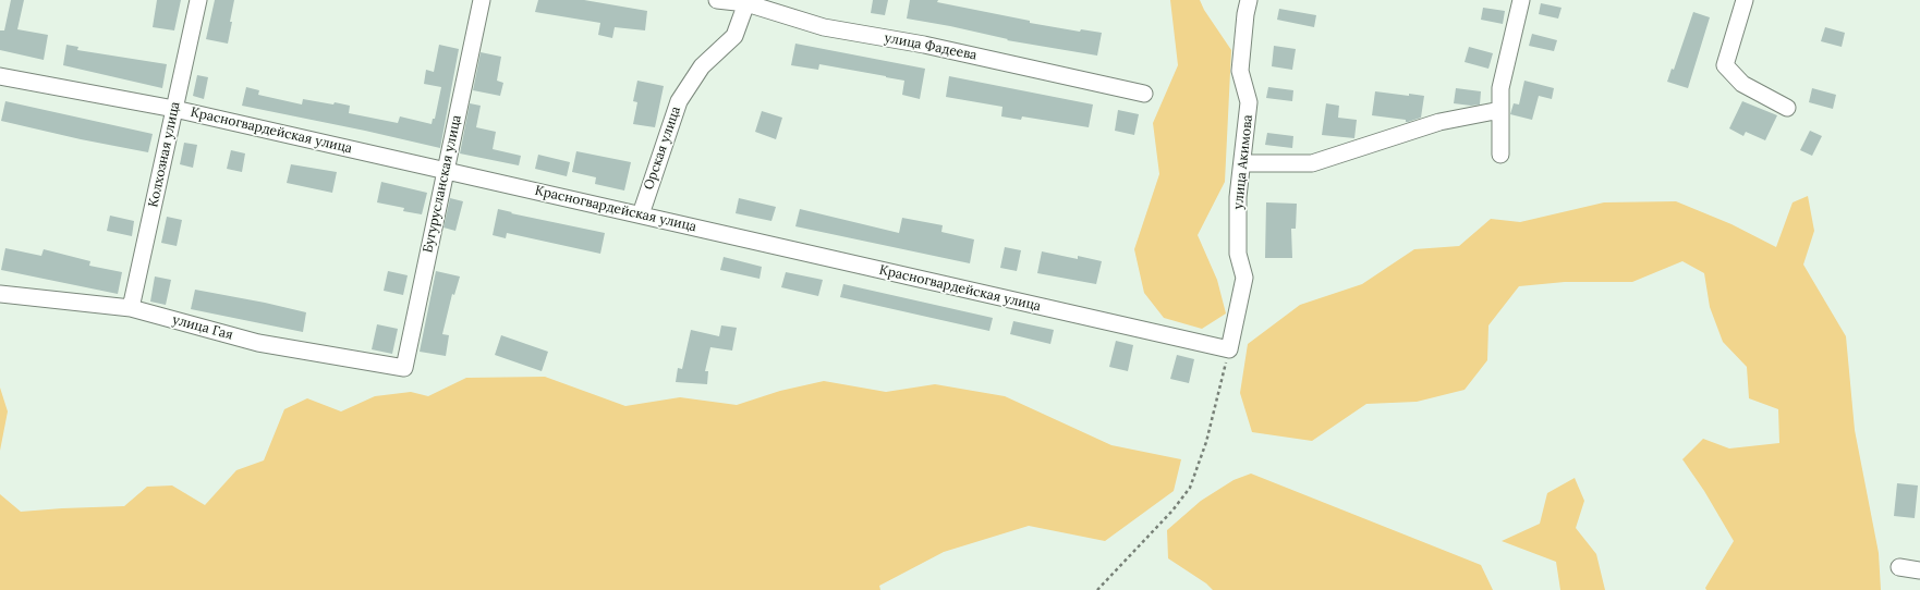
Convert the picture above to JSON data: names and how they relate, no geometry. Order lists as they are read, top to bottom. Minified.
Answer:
{"streets":{"street":["улица Фадеева","Красногвардейская улица","Орская улица","Колхозная улица","улица Акимова","Бугурусланская улица","улица Гая"]},"crossings":[["улица Фадеева","Орская улица"],["Красногвардейская улица","Орская улица"],["Красногвардейская улица","Колхозная улица"],["Красногвардейская улица","улица Акимова"],["Красногвардейская улица","Бугурусланская улица"],["Колхозная улица","улица Гая"],["Бугурусланская улица","улица Гая"]]}
